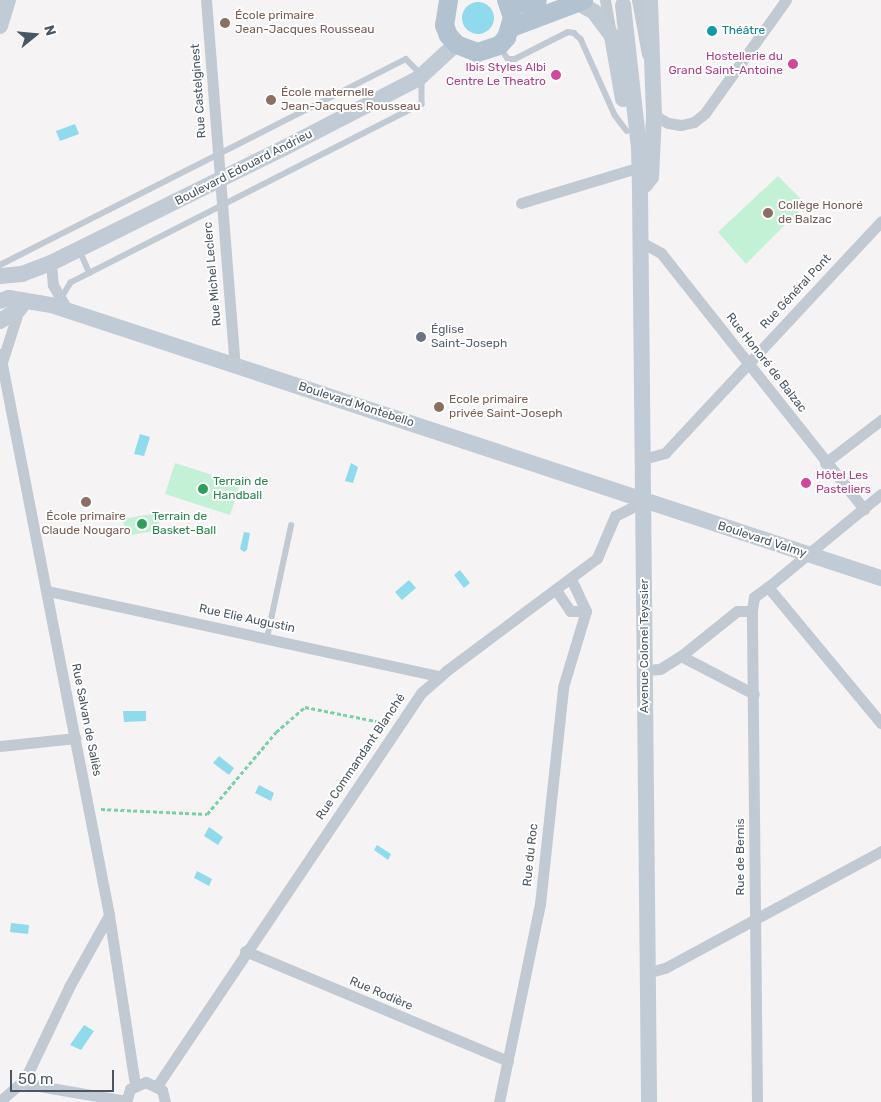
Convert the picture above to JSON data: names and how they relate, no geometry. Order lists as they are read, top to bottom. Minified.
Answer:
{"streets":{"main road":["Boulevard Edouard Andrieu","Boulevard Montebello","Boulevard Valmy","Avenue Colonel Teyssier"],"street":["Rue Castelginest","Rue Michel Leclerc","Rue Général Pont","Rue Honoré de Balzac","Rue Elie Augustin","Rue Salvan de Saliès","Rue Commandant Blanché","Rue du Roc","Rue de Bernis","Rue Rodière"]},"crossings":[["Rue Castelginest","Boulevard Edouard Andrieu"],["Rue Castelginest","Rue Michel Leclerc"],["Boulevard Edouard Andrieu","Rue Michel Leclerc"],["Rue Michel Leclerc","Boulevard Montebello"],["Rue Général Pont","Rue Honoré de Balzac"],["Rue Général Pont","Avenue Colonel Teyssier"],["Rue Honoré de Balzac","Avenue Colonel Teyssier"],["Boulevard Montebello","Boulevard Valmy"],["Boulevard Montebello","Avenue Colonel Teyssier"],["Boulevard Montebello","Rue Salvan de Saliès"],["Boulevard Montebello","Rue Commandant Blanché"],["Boulevard Valmy","Avenue Colonel Teyssier"],["Boulevard Valmy","Rue Commandant Blanché"],["Rue Elie Augustin","Rue Salvan de Saliès"],["Rue Elie Augustin","Rue Commandant Blanché"],["Avenue Colonel Teyssier","Rue Commandant Blanché"],["Rue Commandant Blanché","Rue Rodière"],["Rue du Roc","Rue Rodière"]],"places":["École primaire Jean-Jacques Rousseau","Théâtre","Hostellerie du Grand Saint-Antoine","Ibis Styles Albi Centre Le Theatro","École maternelle Jean-Jacques Rousseau","Collège Honoré de Balzac","Église Saint-Joseph","Ecole primaire privée Saint-Joseph","Hôtel Les Pasteliers","Terrain de Handball","École primaire Claude Nougaro","Terrain de Basket-Ball"],"scale_bar":"50 m","north":"right"}
